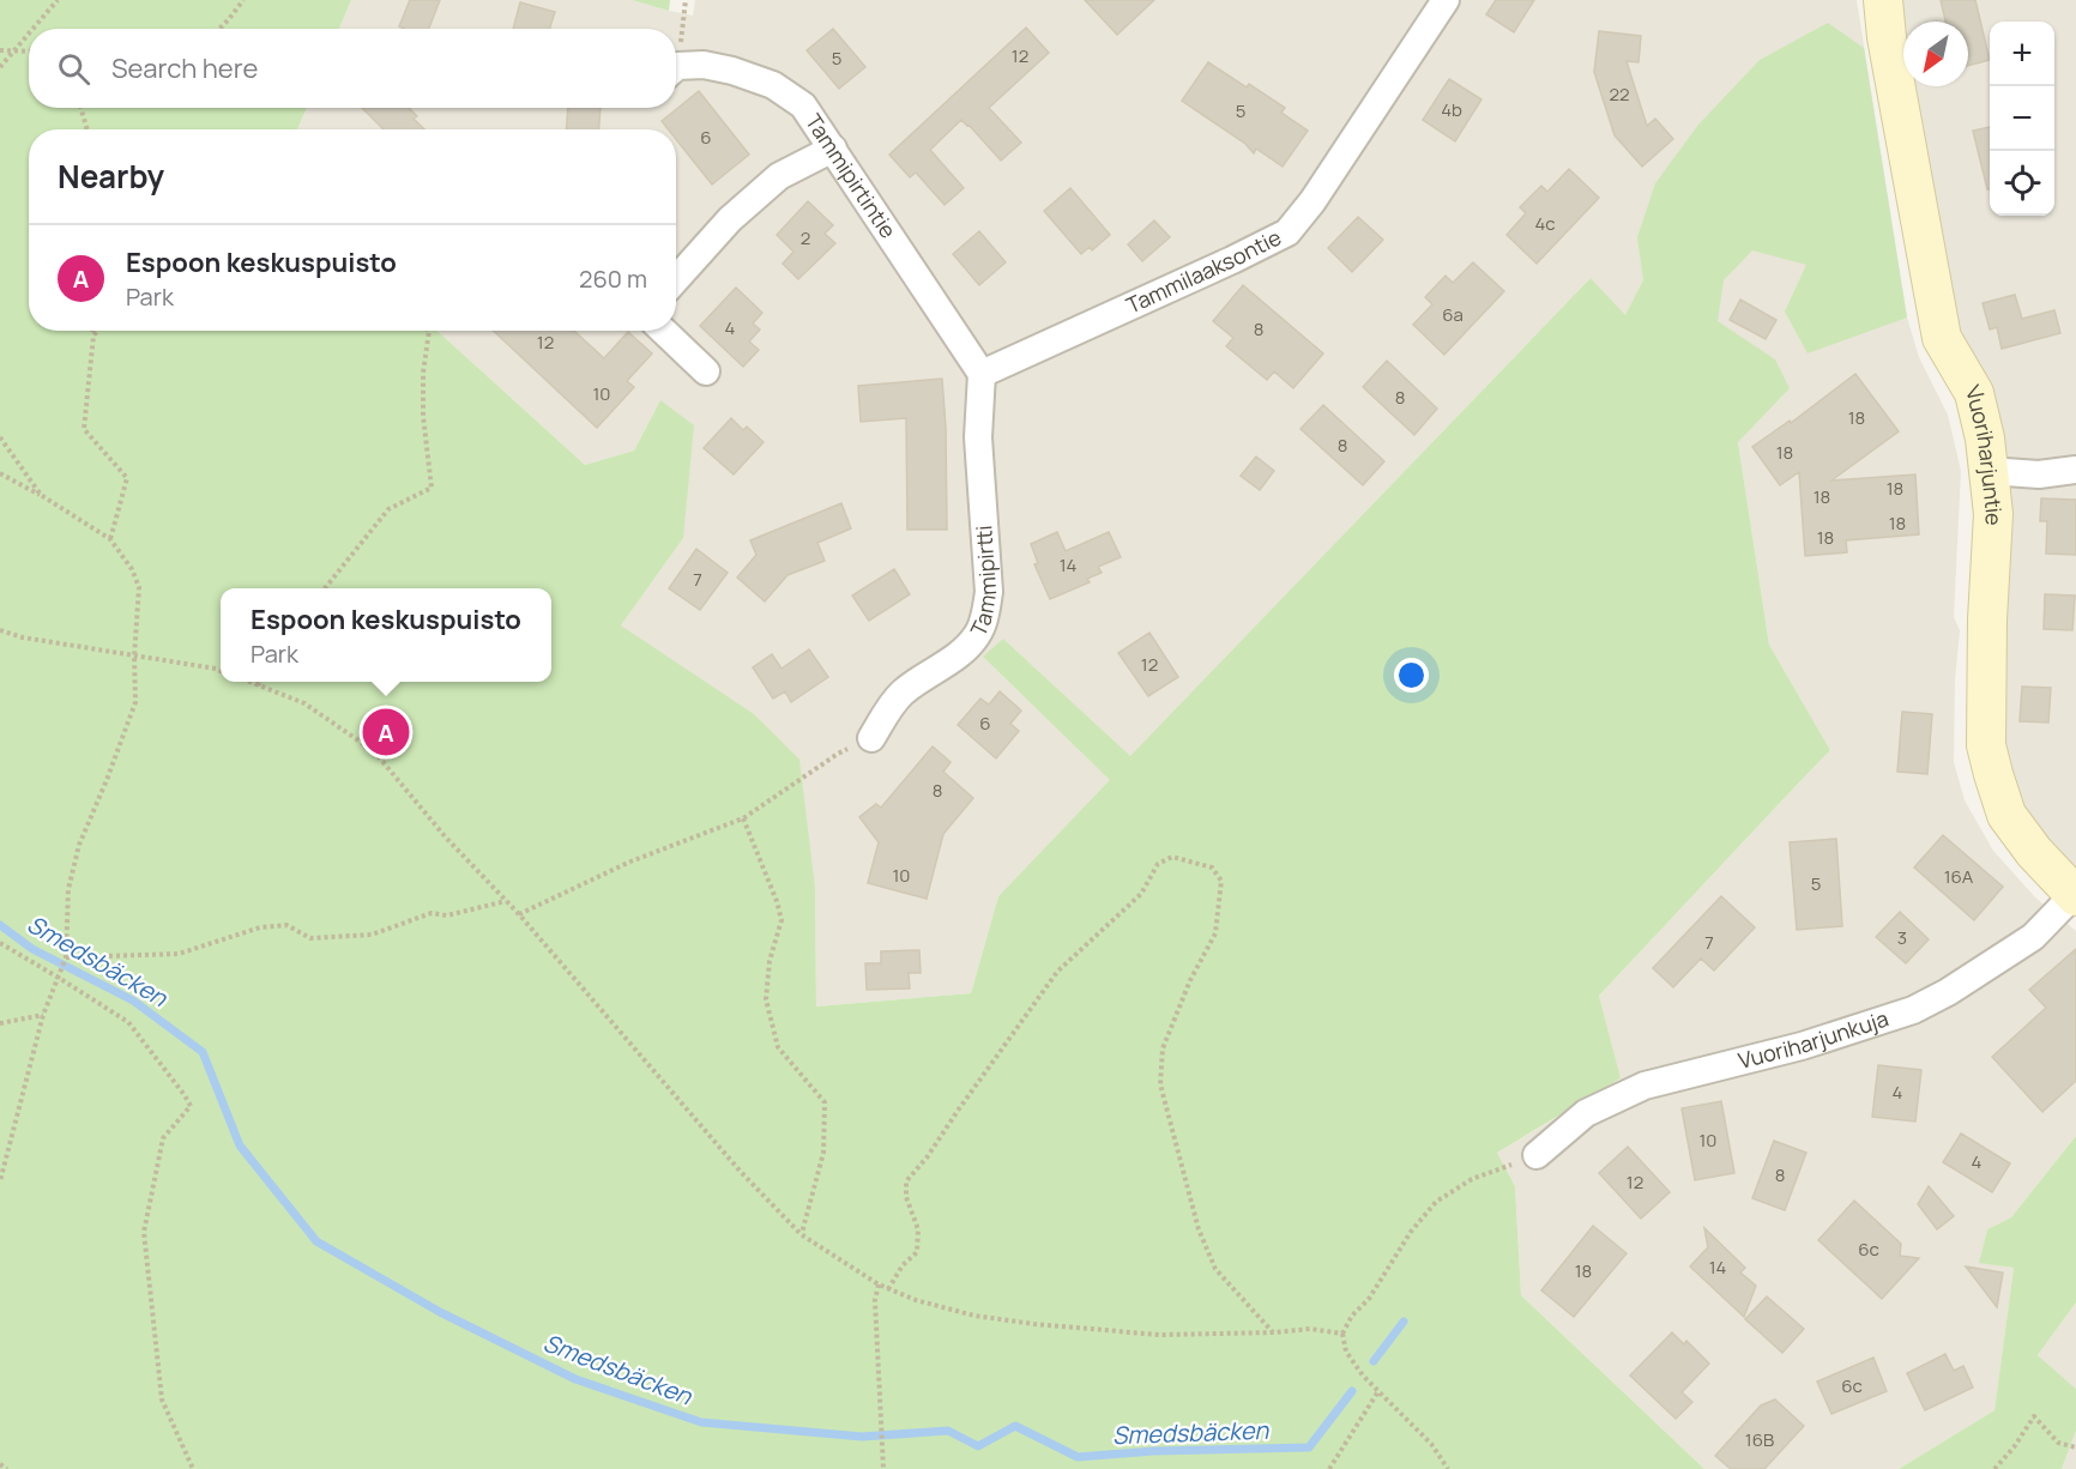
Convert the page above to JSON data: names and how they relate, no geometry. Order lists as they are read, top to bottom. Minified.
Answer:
{"streets":{"street":["Tammipirtintie","Tammilaaksontie","Vuoriharjuntie","Tammipirtti","Vuoriharjunkuja"]},"crossings":[["Tammipirtintie","Tammilaaksontie"],["Tammipirtintie","Tammipirtti"],["Tammilaaksontie","Tammipirtti"],["Vuoriharjuntie","Vuoriharjunkuja"]],"water":["Smedsbäcken"],"house_numbers":["12","5","22","4b","5","6","4c","2","6a","4","8","12","10","8","18","8","18","18","18","18","18","14","7","12","6","8","10","16A","5","3","7","4","10","4","8","12","6c","14","18","6c","16B"],"north":"bottom left","page":{"map_buttons":["+","−"],"search":"Search here","heading":"Nearby","list":[{"mark":"A","name":"Espoon keskuspuisto","note":"Park","value":"260 m"}],"popup":["Espoon keskuspuisto","Park"],"pins":"A"}}
